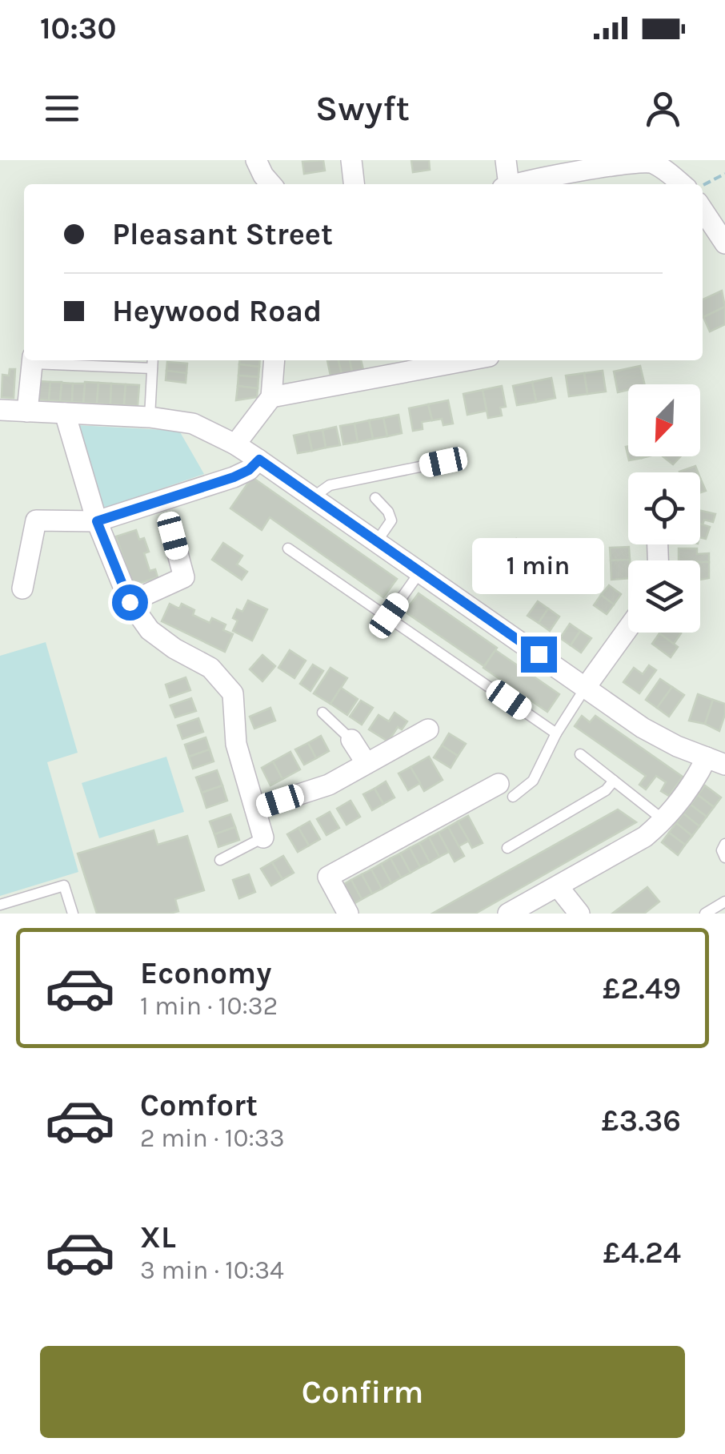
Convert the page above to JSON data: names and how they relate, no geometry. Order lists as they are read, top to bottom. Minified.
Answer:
{"north":"bottom left","page":{"status":"10:30","header":"Swyft","banner":["Pleasant Street","Heywood Road"],"bubble":"1 min","list":[{"name":"Economy","note":"1 min · 10:32","value":"£2.49"},{"name":"Comfort","note":"2 min · 10:33","value":"£3.36"},{"name":"XL","note":"3 min · 10:34","value":"£4.24"}],"buttons":"Confirm"}}
